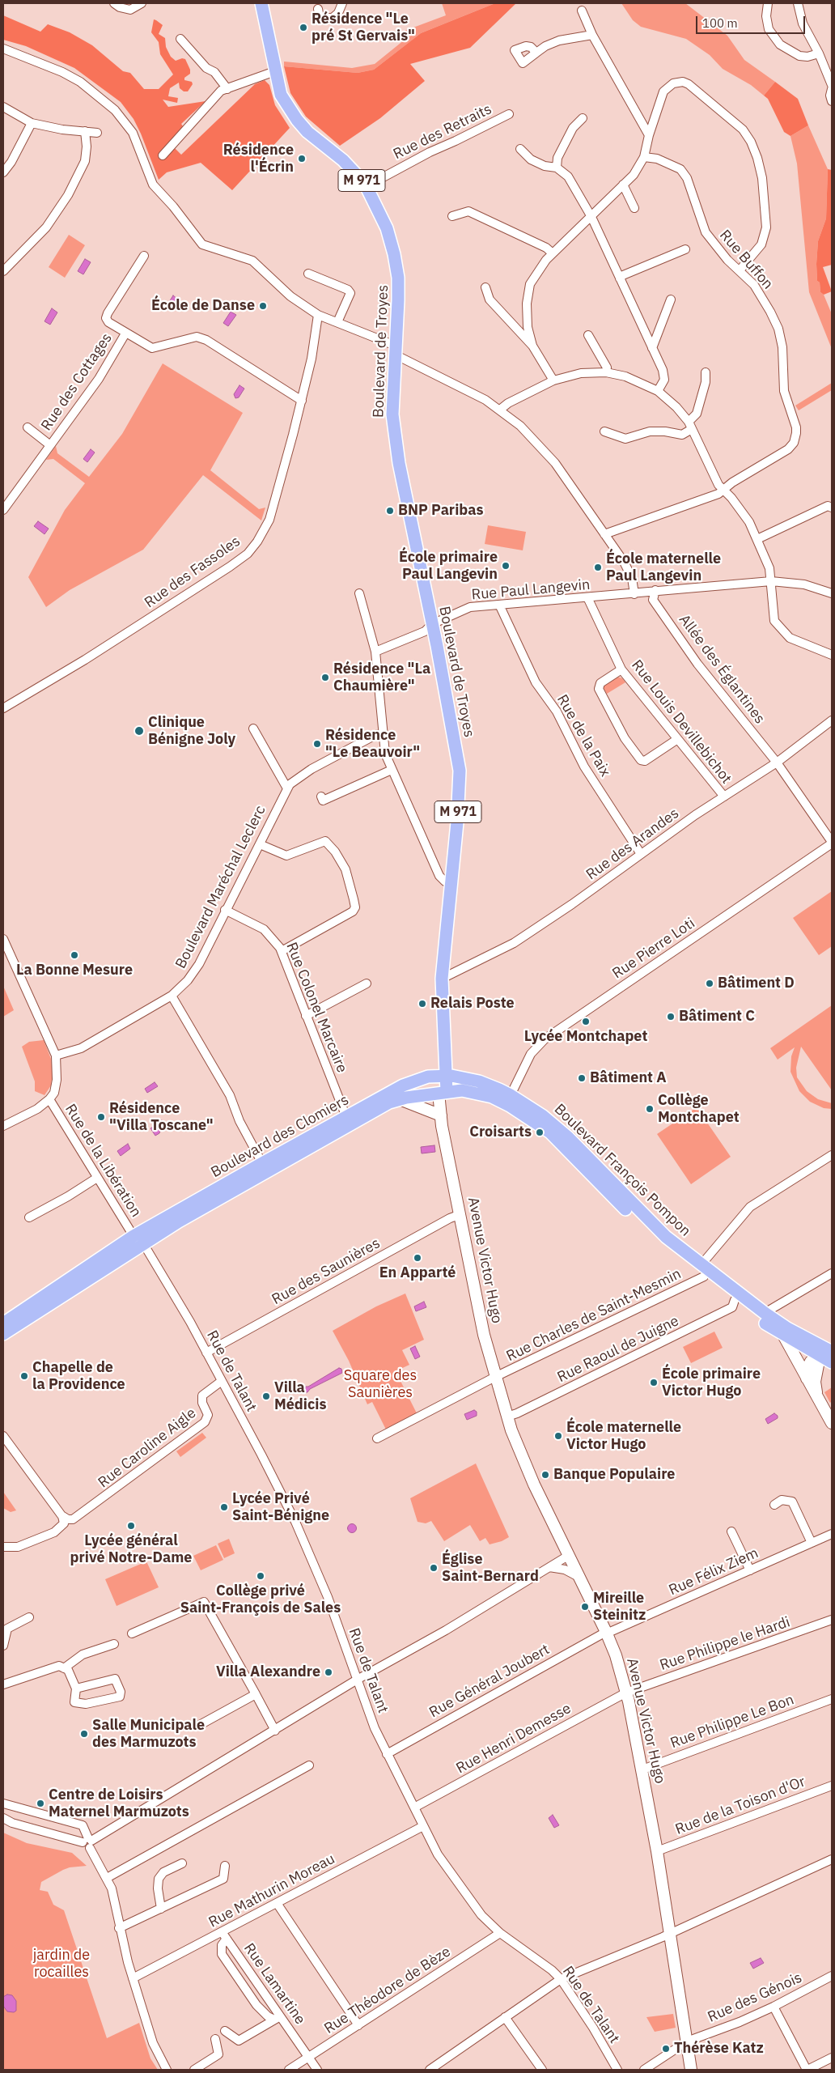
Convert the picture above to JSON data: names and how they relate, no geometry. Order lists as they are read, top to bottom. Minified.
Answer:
{"streets":{"main road":["M 971","Boulevard de Troyes","Boulevard des Clomiers","Boulevard François Pompon","Avenue Victor Hugo"],"street":["Rue des Retraits","Rue Buffon","Rue des Cottages","Rue des Fassoles","Rue Paul Langevin","Allée des Églantines","Rue Louis Devillebichot","Rue de la Paix","Rue des Arandes","Boulevard Maréchal Leclerc","Rue Pierre Loti","Rue Colonel Marcaire","Rue de la Libération","Rue des Saunières","Rue Charles de Saint-Mesmin","Rue Raoul de Juigne","Rue de Talant","Rue Caroline Aigle","Rue Félix Ziem","Rue Philippe le Hardi","Rue Général Joubert","Rue Philippe Le Bon","Rue Henri Demesse","Rue de la Toison d'Or","Rue Mathurin Moreau","Rue Lamartine","Rue Théodore de Bèze","Rue des Génois"]},"crossings":[["Rue des Retraits","Boulevard de Troyes"],["Boulevard de Troyes","Rue Paul Langevin"],["Boulevard de Troyes","Rue des Arandes"],["Boulevard de Troyes","Avenue Victor Hugo"],["Rue Paul Langevin","Allée des Églantines"],["Rue Paul Langevin","Rue Louis Devillebichot"],["Rue Paul Langevin","Rue de la Paix"],["Allée des Églantines","Rue des Arandes"],["Allée des Églantines","Rue Pierre Loti"],["Rue Louis Devillebichot","Rue des Arandes"],["Rue de la Paix","Rue des Arandes"],["Rue des Arandes","Avenue Victor Hugo"],["Boulevard Maréchal Leclerc","Rue Colonel Marcaire"],["Rue Pierre Loti","Boulevard François Pompon"],["Rue Colonel Marcaire","Boulevard des Clomiers"],["Boulevard des Clomiers","Rue de la Libération"],["Boulevard des Clomiers","Boulevard François Pompon"],["Boulevard des Clomiers","Avenue Victor Hugo"],["Boulevard des Clomiers","Rue de Talant"],["Boulevard François Pompon","Avenue Victor Hugo"],["Boulevard François Pompon","Rue Charles de Saint-Mesmin"],["Boulevard François Pompon","Rue Raoul de Juigne"],["Avenue Victor Hugo","Rue des Saunières"],["Avenue Victor Hugo","Rue Charles de Saint-Mesmin"],["Avenue Victor Hugo","Rue Raoul de Juigne"],["Avenue Victor Hugo","Rue Félix Ziem"],["Avenue Victor Hugo","Rue Philippe le Hardi"],["Avenue Victor Hugo","Rue Général Joubert"],["Avenue Victor Hugo","Rue Philippe Le Bon"],["Avenue Victor Hugo","Rue Henri Demesse"],["Avenue Victor Hugo","Rue de la Toison d'Or"],["Avenue Victor Hugo","Rue des Génois"],["Rue des Saunières","Rue de Talant"],["Rue de Talant","Rue Caroline Aigle"],["Rue de Talant","Rue Général Joubert"],["Rue de Talant","Rue Henri Demesse"],["Rue de Talant","Rue Mathurin Moreau"],["Rue de Talant","Rue Théodore de Bèze"],["Rue Félix Ziem","Rue Général Joubert"],["Rue Philippe le Hardi","Rue Henri Demesse"],["Rue Mathurin Moreau","Rue Lamartine"],["Rue Lamartine","Rue Théodore de Bèze"]],"parks":["Square des Saunières","jardin de rocailles"],"places":["Résidence \"Le pré St Gervais\"","Résidence l'Écrin","École de Danse","BNP Paribas","École primaire Paul Langevin","École maternelle Paul Langevin","Résidence \"La Chaumière\"","Clinique Bénigne Joly","Résidence \"Le Beauvoir\"","La Bonne Mesure","Bâtiment D","Relais Poste","Bâtiment C","Lycée Montchapet","Bâtiment A","Collège Montchapet","Résidence \"Villa Toscane\"","Croisarts","En Apparté","Chapelle de la Providence","École primaire Victor Hugo","Villa Médicis","École maternelle Victor Hugo","Banque Populaire","Lycée Privé Saint-Bénigne","Lycée général privé Notre-Dame","Église Saint-Bernard","Collège privé Saint-François de Sales","Mireille Steinitz","Villa Alexandre","Salle Municipale des Marmuzots","Centre de Loisirs Maternel Marmuzots","Thérèse Katz"],"scale_bar":"100 m"}
